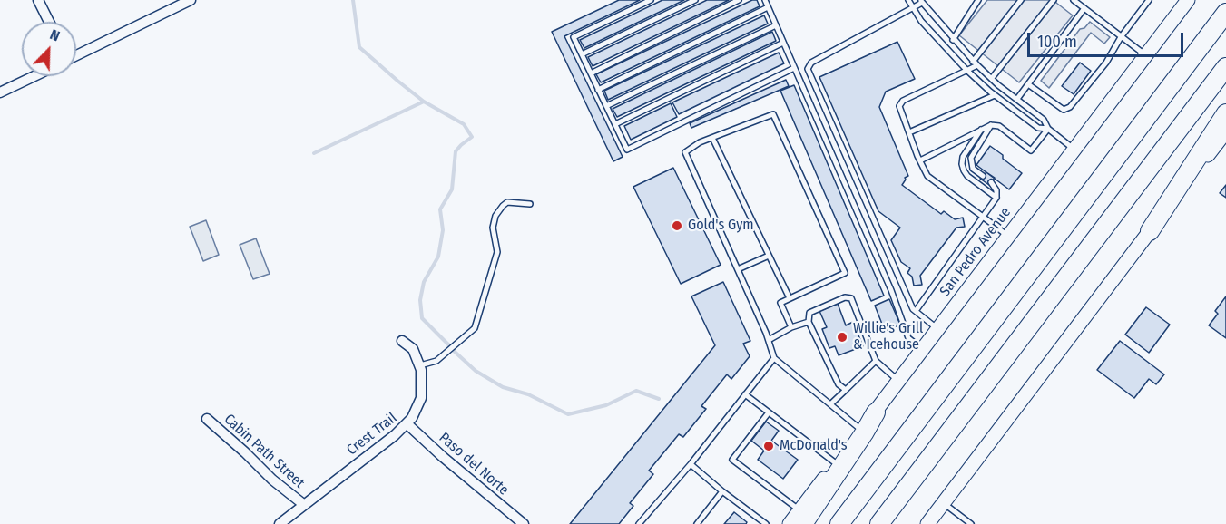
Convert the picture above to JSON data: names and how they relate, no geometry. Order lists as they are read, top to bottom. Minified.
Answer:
{"streets":{"main road":["San Pedro Avenue"],"street":["Crest Trail","Cabin Path Street","Paso del Norte"]},"crossings":[["Crest Trail","Cabin Path Street"],["Crest Trail","Paso del Norte"]],"places":["Gold's Gym","Willie's Grill & Icehouse","McDonald's"],"scale_bar":"100 m","north":"top right"}
